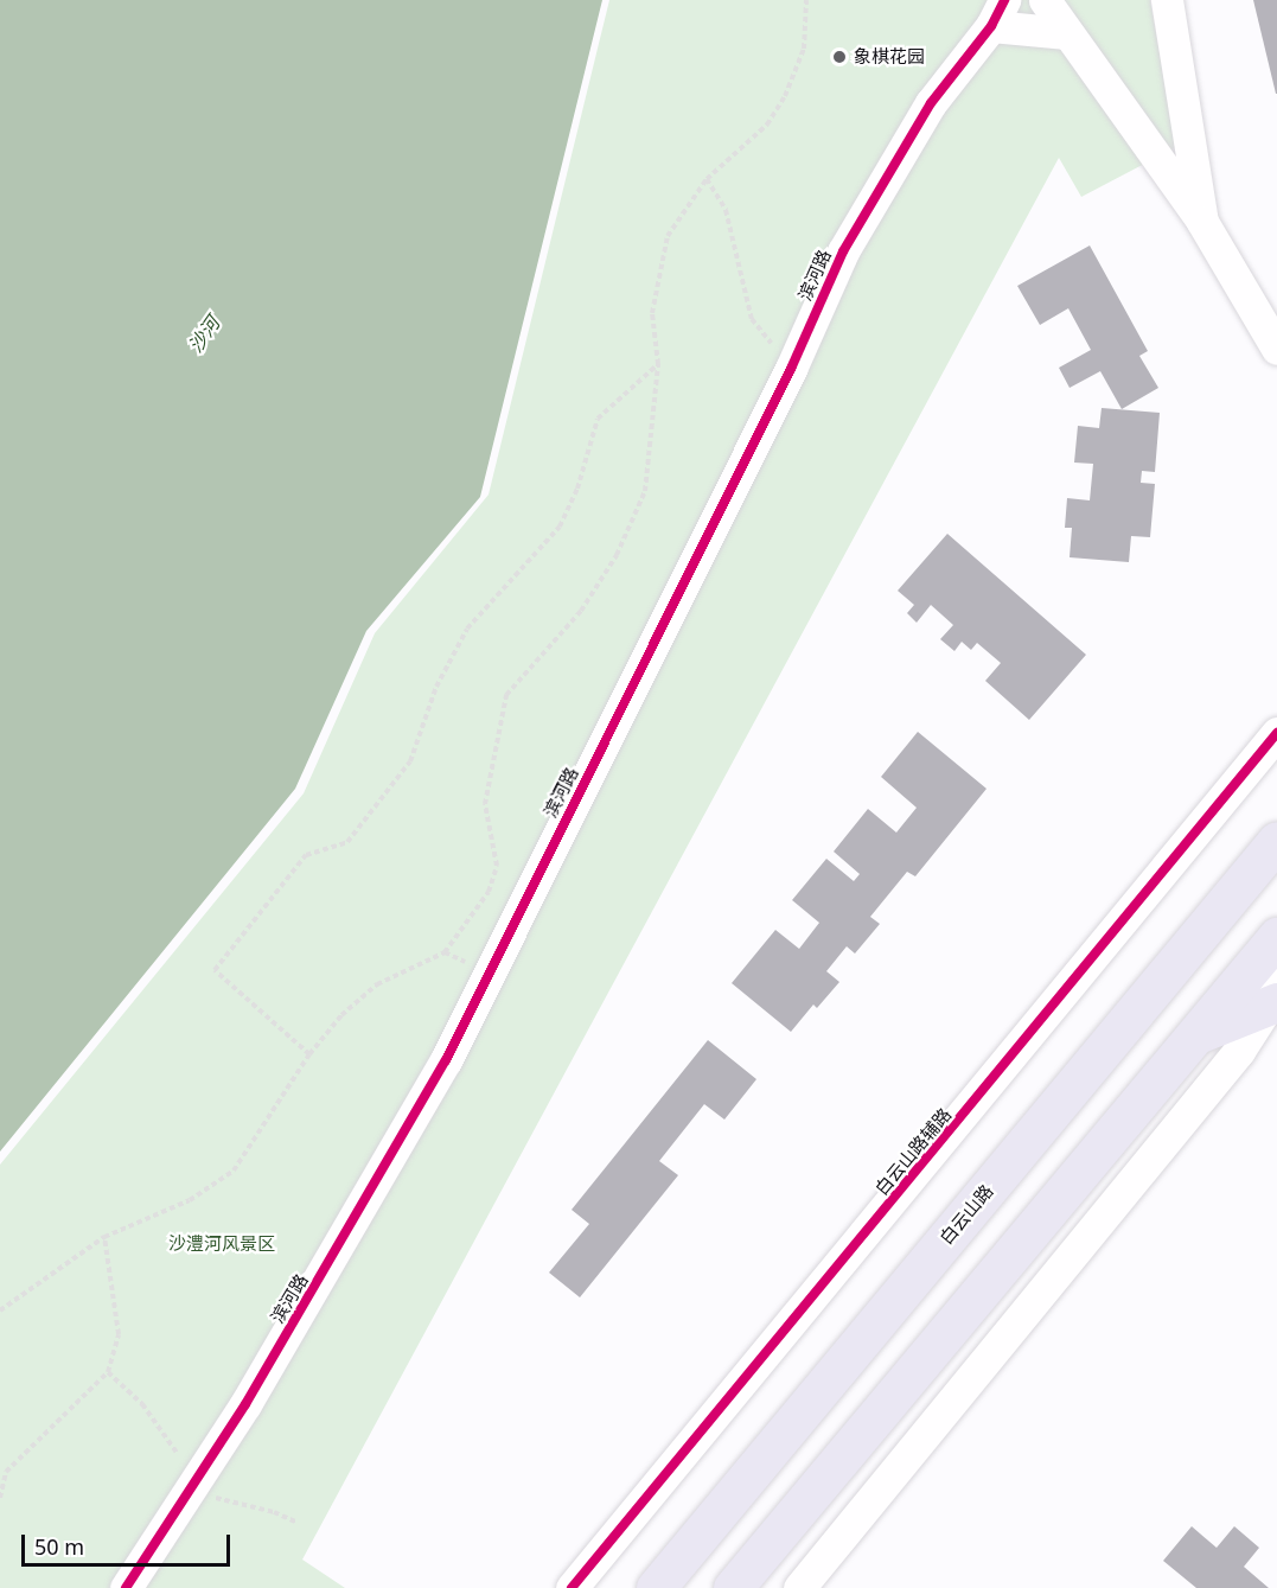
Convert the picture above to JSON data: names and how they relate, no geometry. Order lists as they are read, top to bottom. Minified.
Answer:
{"streets":{"highway":["白云山路"],"street":["滨河路","白云山路辅路"]},"water":["沙河"],"parks":["沙澧河风景区"],"places":["象棋花园"],"scale_bar":"50 m"}
